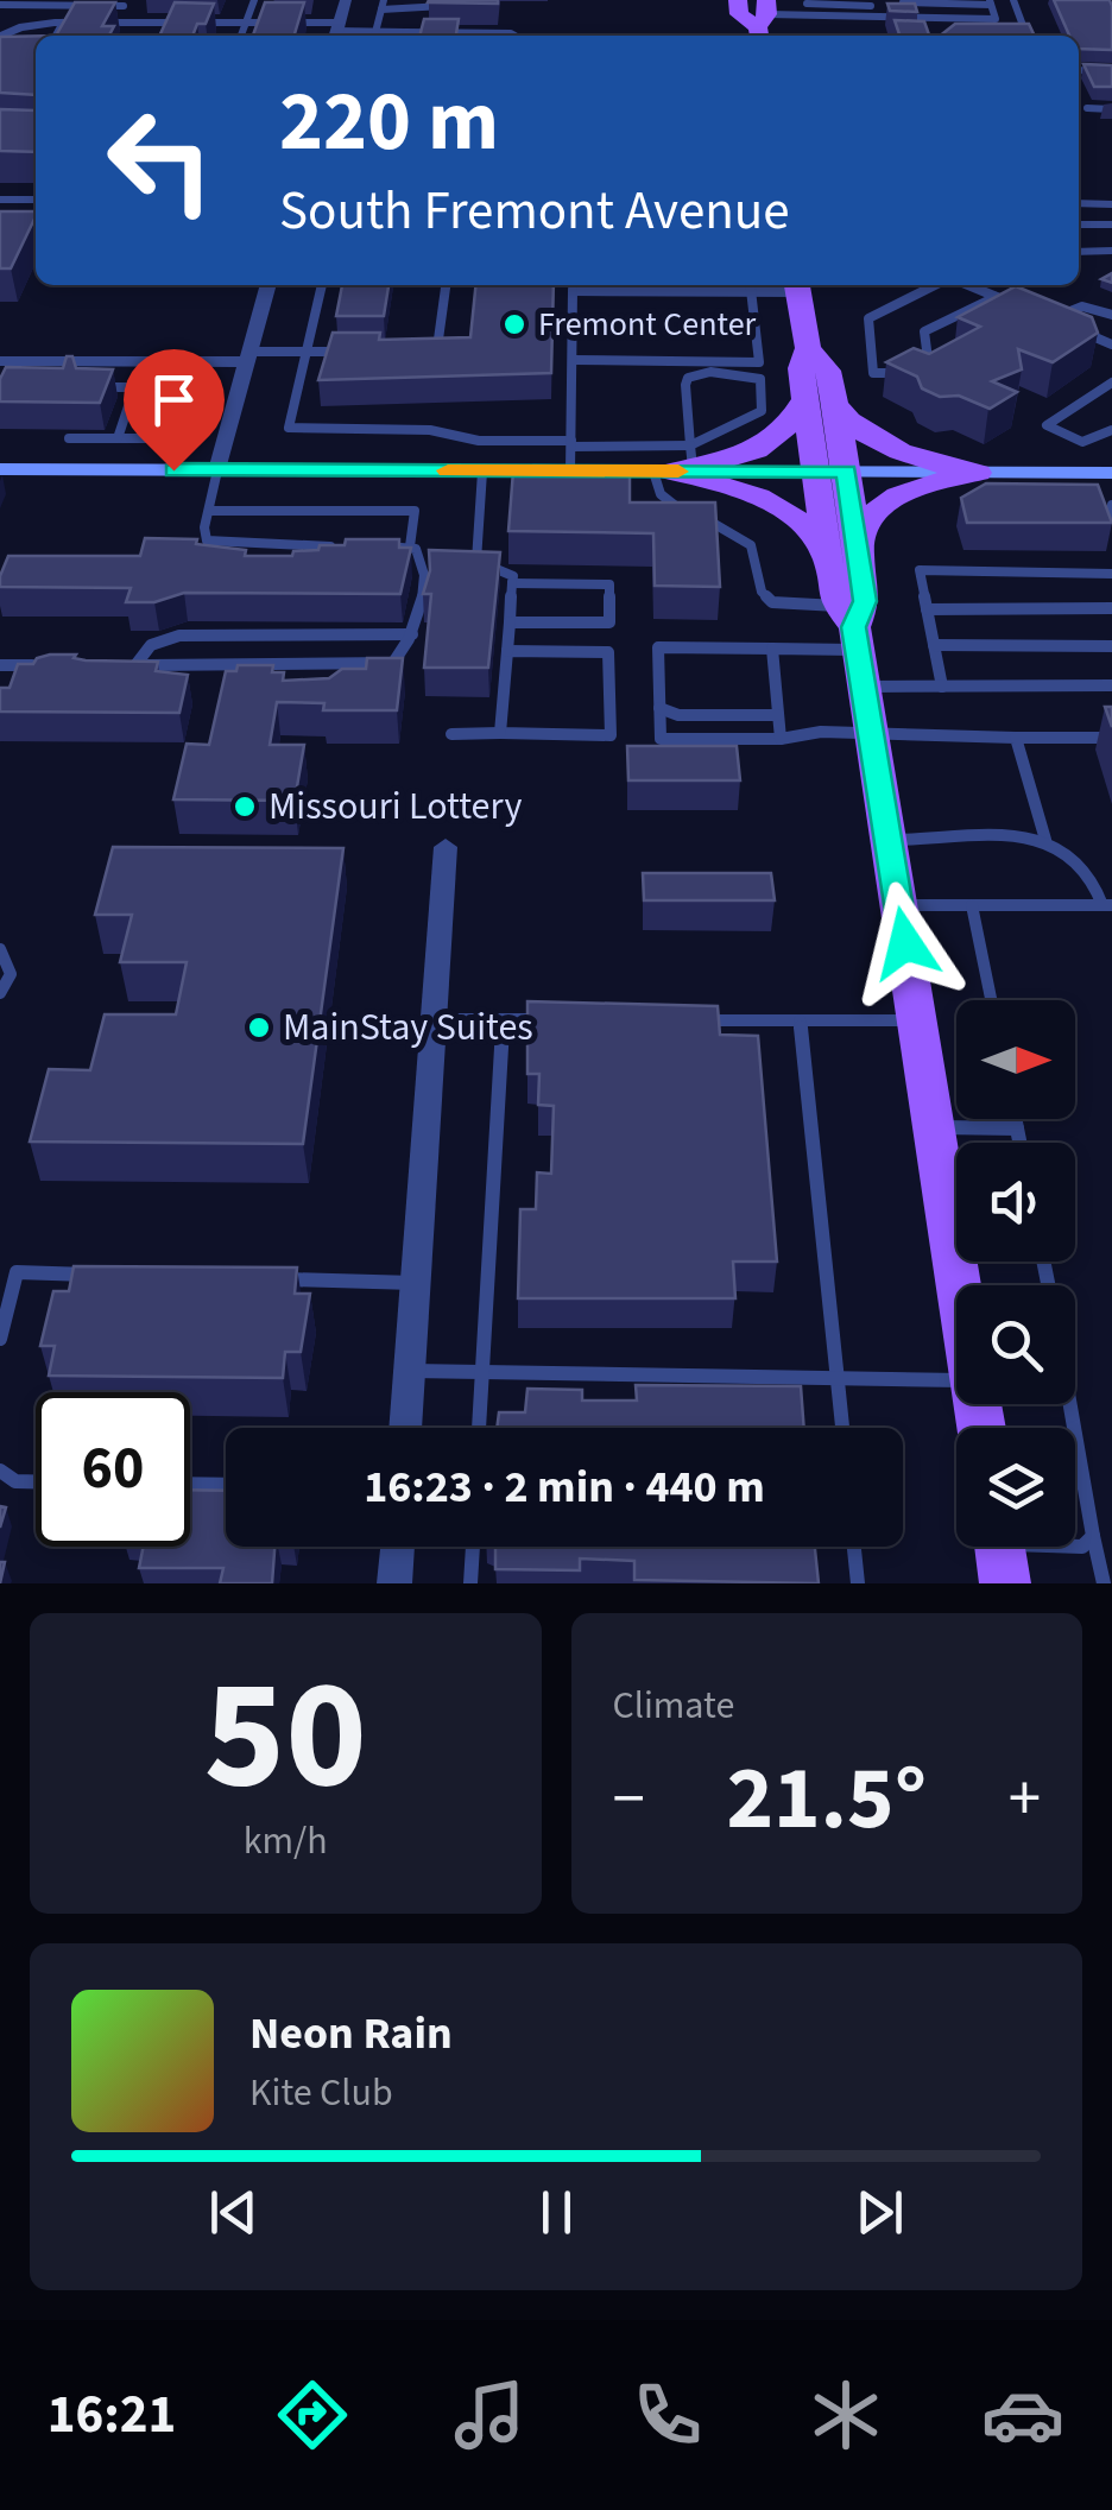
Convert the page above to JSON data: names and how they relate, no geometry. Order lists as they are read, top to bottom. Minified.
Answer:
{"places":["Fremont Center","Missouri Lottery","MainStay Suites"],"north":"right","page":{"turn":["220 m","South Fremont Avenue"],"limit":"60","trip":"16:23 · 2 min · 440 m","tile":[["50","km/h"],"Climate"],"heat":["−","21.5°","+"],"song":["Neon Rain","Kite Club"],"tabs":"16:21"}}
